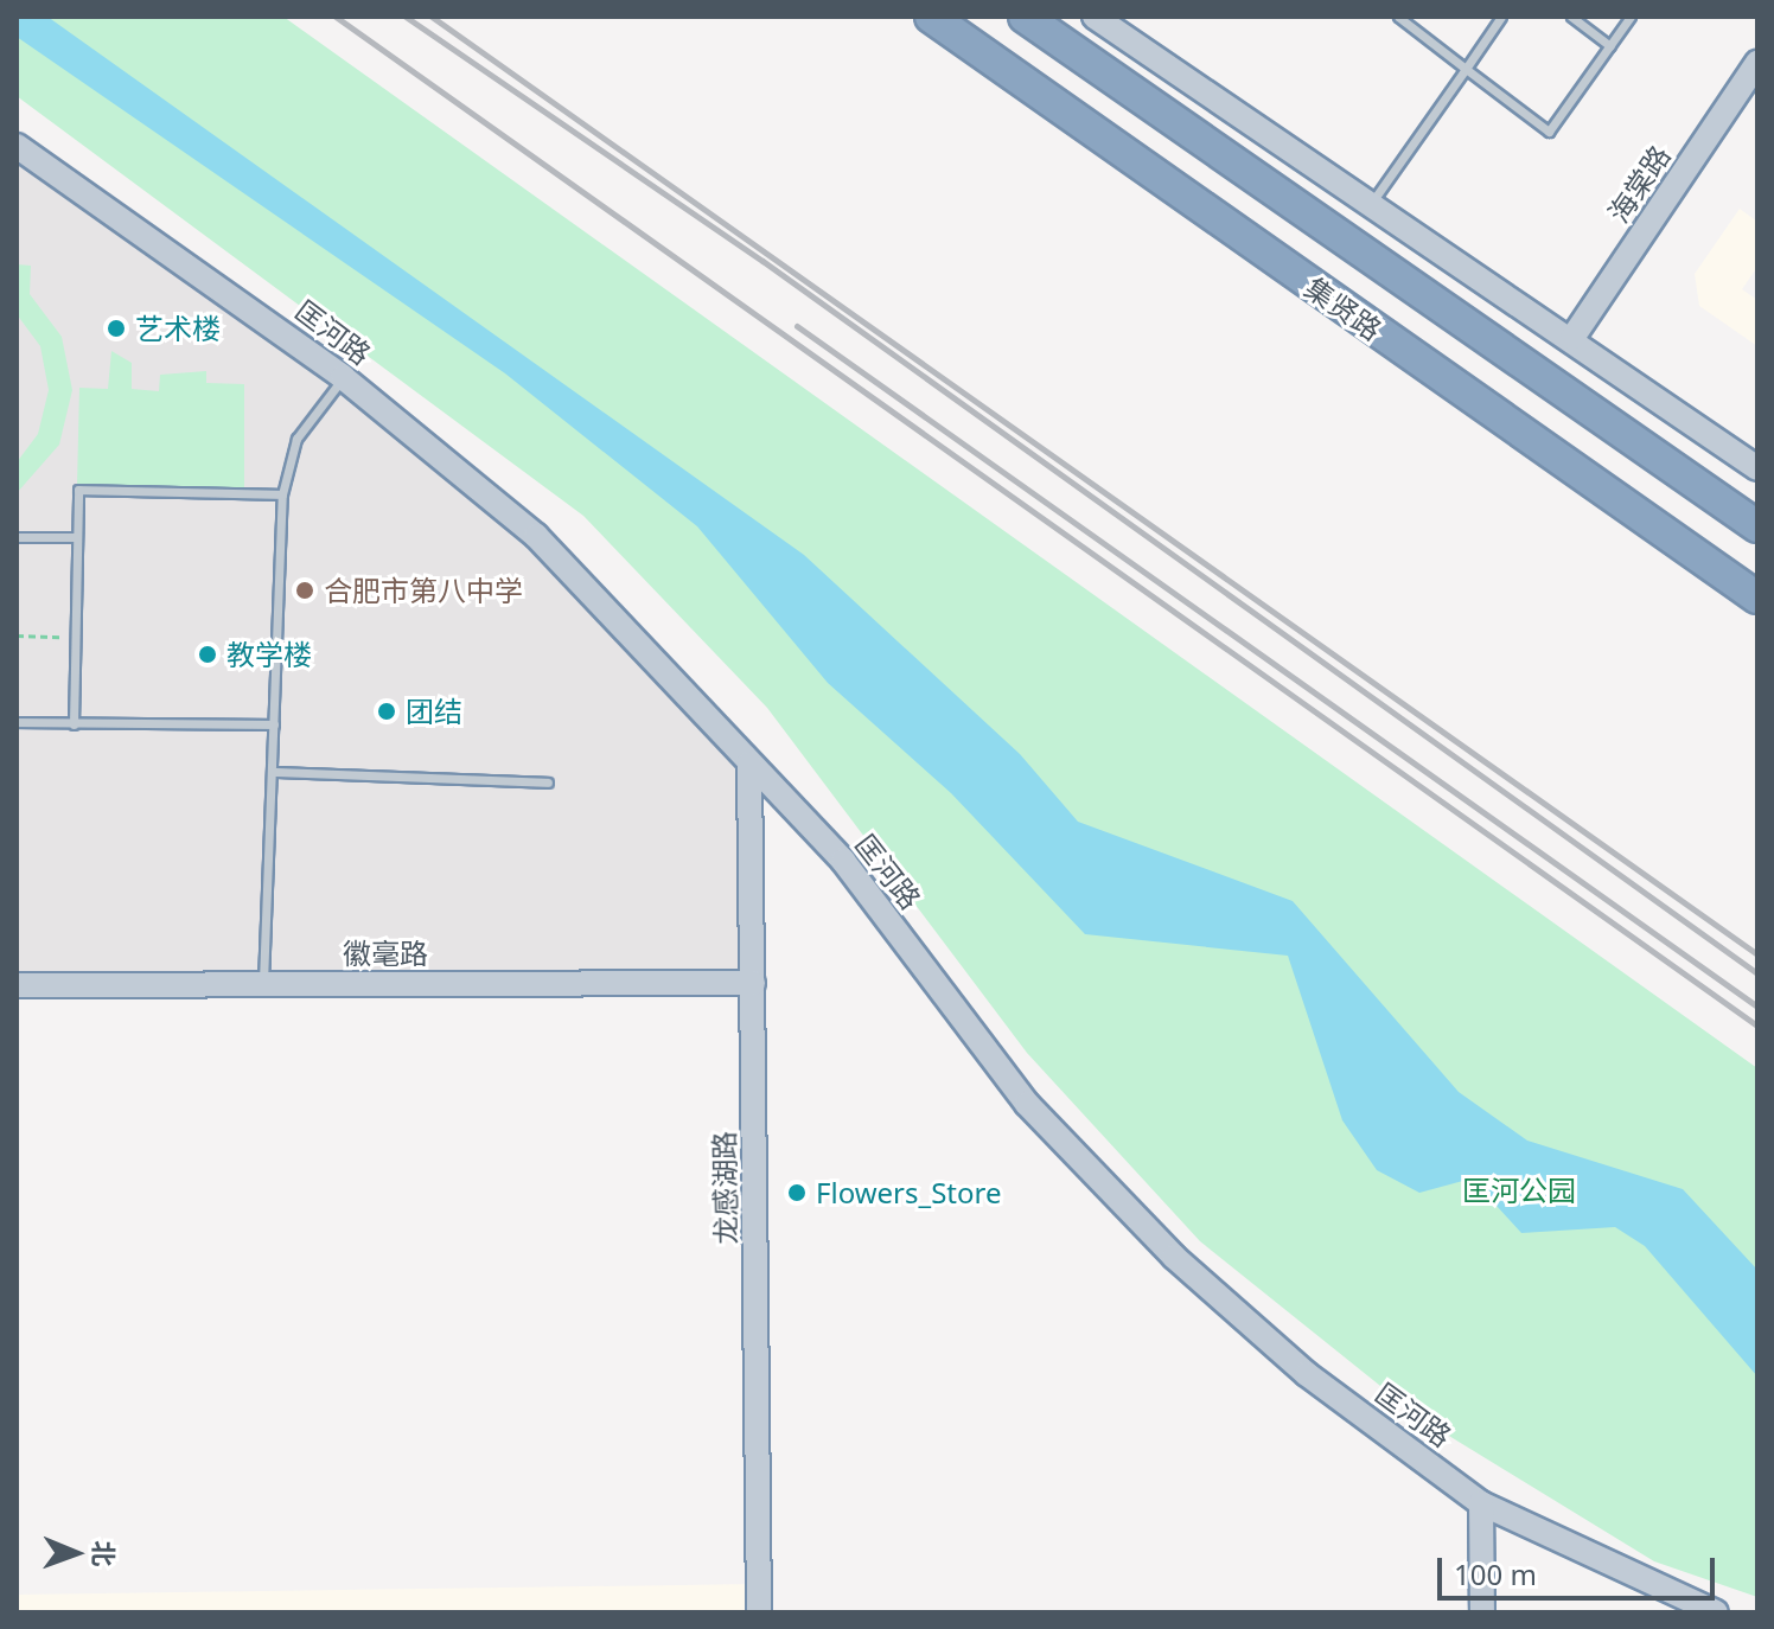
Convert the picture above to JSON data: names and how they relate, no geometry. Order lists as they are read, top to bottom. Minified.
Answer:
{"streets":{"highway":["集贤路"],"street":["海棠路","匡河路","徽毫路","龙感湖路"]},"crossings":[["匡河路","龙感湖路"],["徽毫路","龙感湖路"]],"parks":["匡河公园"],"places":["艺术楼","合肥市第八中学","教学楼","团结","Flowers_Store"],"scale_bar":"100 m","north":"right"}
